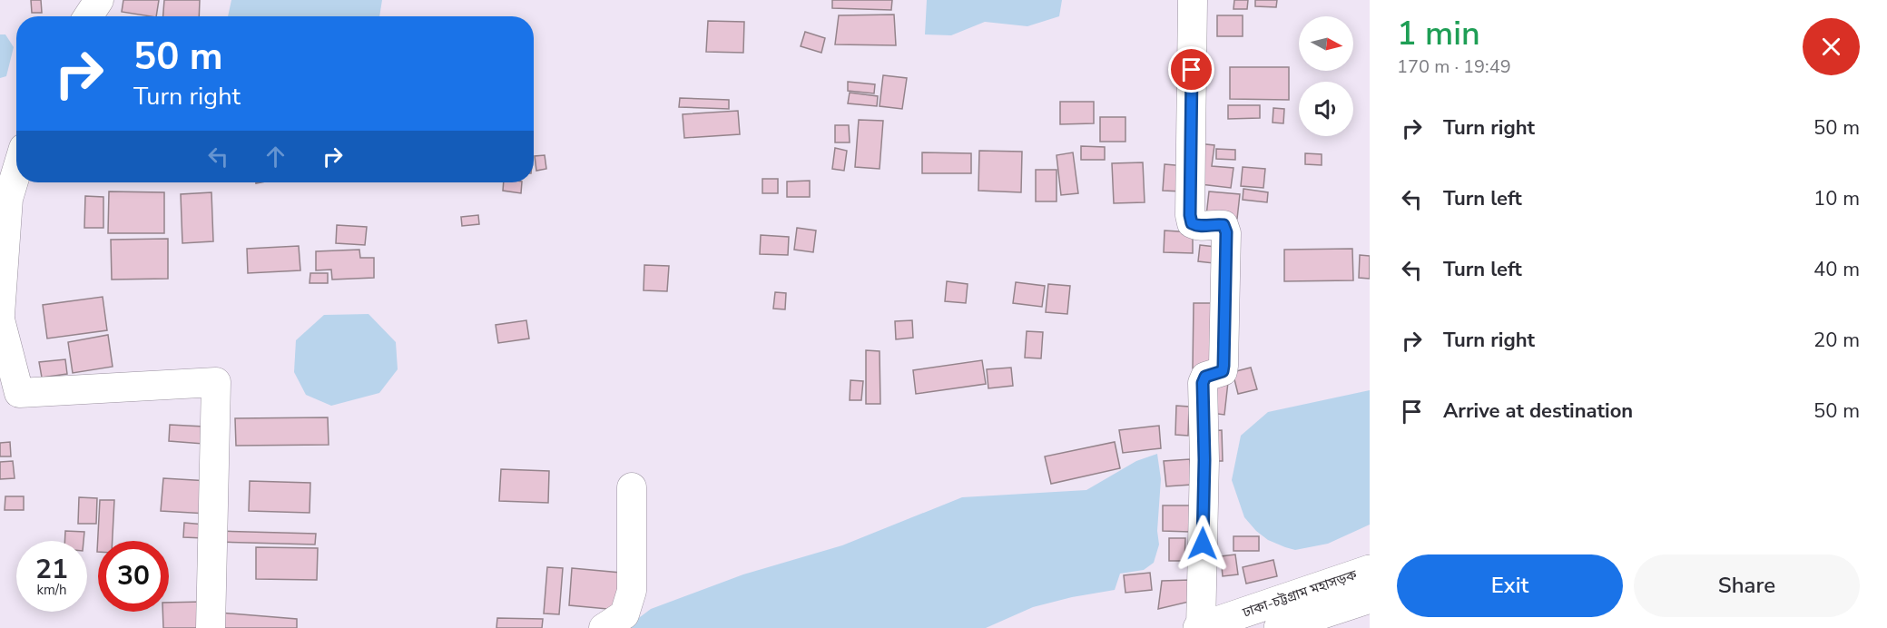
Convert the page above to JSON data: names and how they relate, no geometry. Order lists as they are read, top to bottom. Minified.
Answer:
{"streets":{"highway":["ঢাকা-চট্টগ্রাম মহাসড়ক"]},"north":"right","page":{"heading":["1 min","170 m · 19:49"],"turn":["50 m","Turn right"],"list":[{"name":"Turn right","value":"50 m"},{"name":"Turn left","value":"10 m"},{"name":"Turn left","value":"40 m"},{"name":"Turn right","value":"20 m"},{"name":"Arrive at destination","value":"50 m"}],"speed":"21 km/h","limit":"30","buttons":["Exit","Share"]}}
